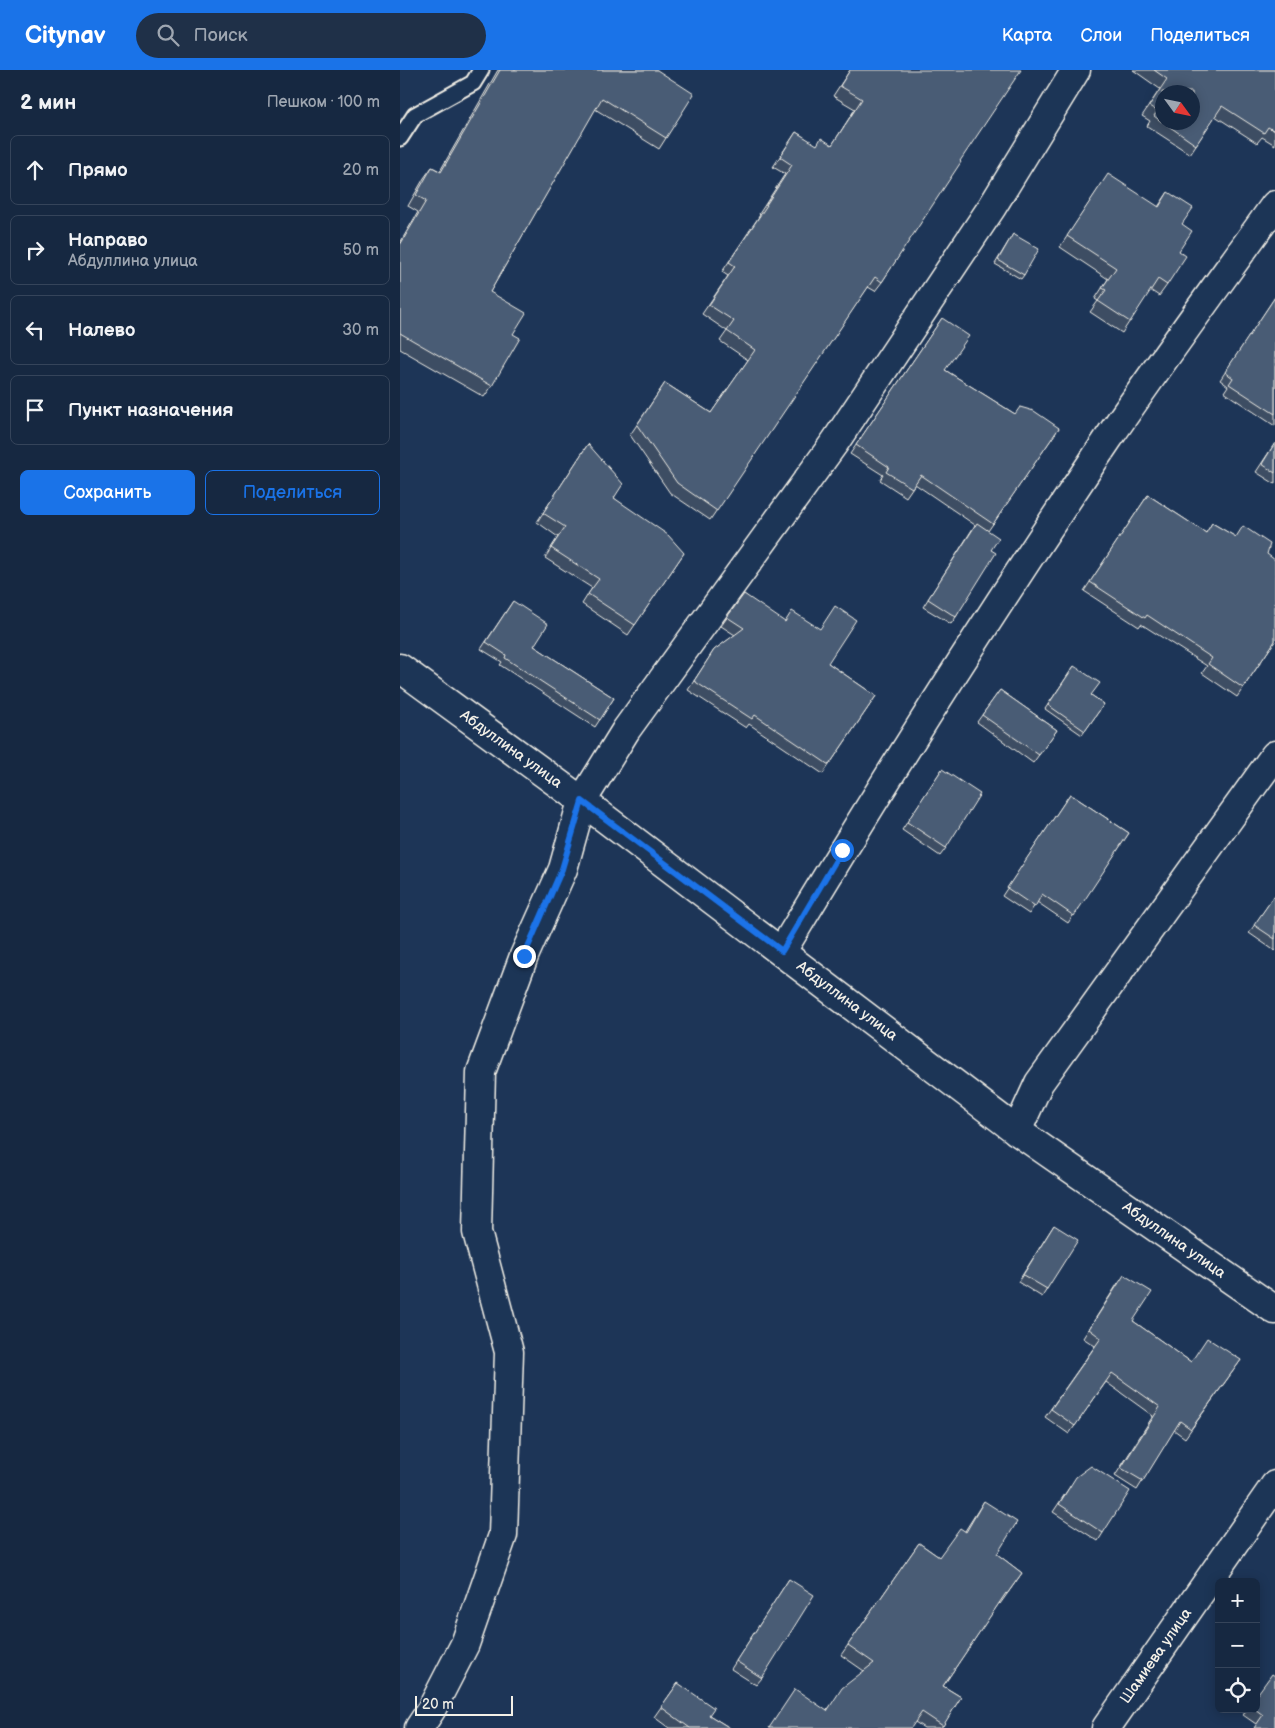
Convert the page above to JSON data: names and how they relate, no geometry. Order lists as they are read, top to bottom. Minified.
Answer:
{"streets":{"street":["Абдуллина улица","Шамиева улица"]},"scale_bar":"20 m","north":"bottom right","page":{"header":"Citynav","search":"Поиск","nav":["Карта","Слои","Поделиться"],"heading":["2 мин","Пешком · 100 m"],"list":[["Прямо","20 m"],["Направо","Абдуллина улица","50 m"],["Налево","30 m"],"Пункт назначения"],"buttons":["Сохранить","Поделиться"],"map_buttons":["+","−"],"scale":"20 m"}}
